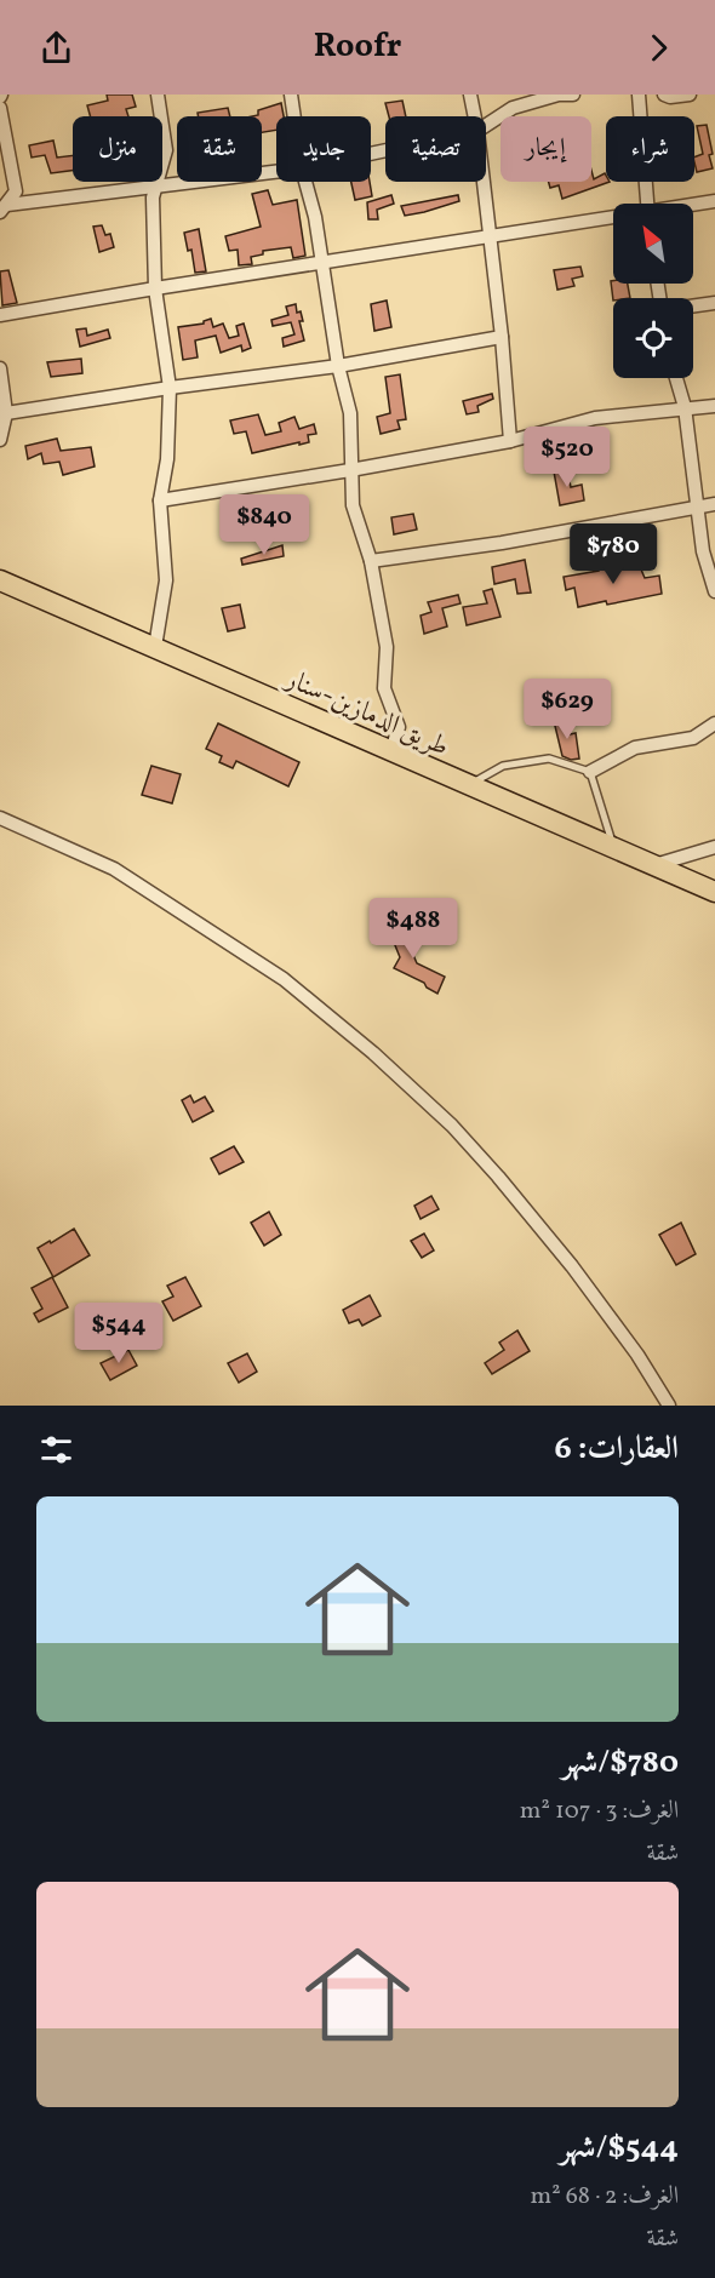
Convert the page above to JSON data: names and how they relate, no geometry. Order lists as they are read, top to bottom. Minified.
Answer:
{"streets":{"highway":["طريق الدمازين-سنار"]},"north":"top left","page":{"header":"Roofr","chip":["شراء","إيجار","تصفية","جديد","شقة","منزل"],"price":["$520","$840","$780","$629","$488","$544"],"heading":"العقارات: 6","list":[{"name":"$780/شهر","note":"الغرف: 3 · 107 m² · شقة"},{"name":"$544/شهر","note":"الغرف: 2 · 68 m² · شقة"}]}}
